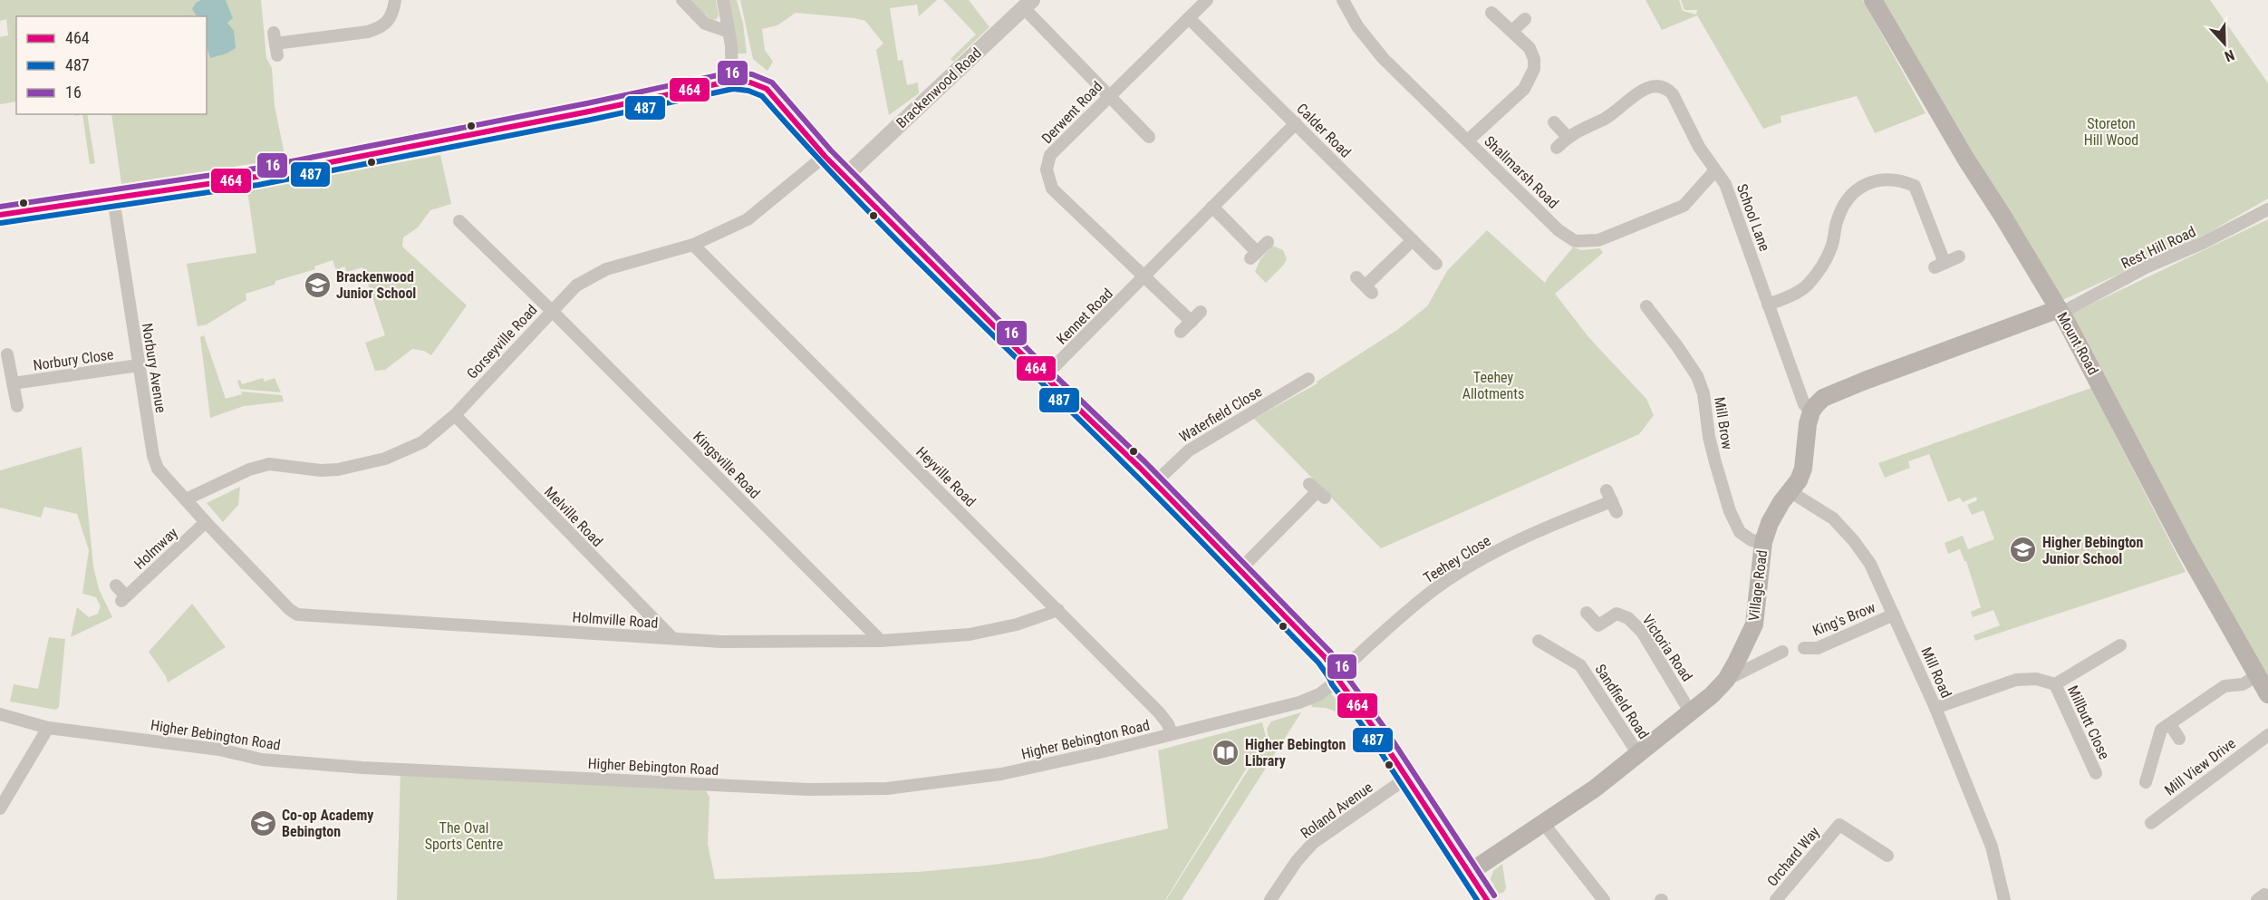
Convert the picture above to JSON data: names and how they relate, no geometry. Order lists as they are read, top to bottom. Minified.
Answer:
{"streets":{"main road":["Mount Road","Village Road"],"street":["Brackenwood Road","Derwent Road","Calder Road","Shallmarsh Road","School Lane","Rest Hill Road","Kennet Road","Gorseyville Road","Norbury Close","Norbury Avenue","Waterfield Close","Mill Brow","Kingsville Road","Heyville Road","Melville Road","Holmway","Teehey Close","King's Brow","Holmville Road","Victoria Road","Mill Road","Sandfield Road","Millbutt Close","Higher Bebington Road","Mill View Drive","Roland Avenue","Orchard Way"]},"crossings":[["Derwent Road","Calder Road"],["Derwent Road","Kennet Road"],["Calder Road","Kennet Road"],["Shallmarsh Road","School Lane"],["School Lane","Village Road"],["Rest Hill Road","Mount Road"],["Gorseyville Road","Norbury Avenue"],["Gorseyville Road","Kingsville Road"],["Gorseyville Road","Heyville Road"],["Gorseyville Road","Melville Road"],["Norbury Close","Norbury Avenue"],["Norbury Avenue","Holmway"],["Norbury Avenue","Holmville Road"],["Mill Brow","Village Road"],["Kingsville Road","Holmville Road"],["Heyville Road","Holmville Road"],["Heyville Road","Higher Bebington Road"],["Melville Road","Holmville Road"],["Holmway","Holmville Road"],["Teehey Close","Higher Bebington Road"],["Village Road","Victoria Road"],["Village Road","Mill Road"],["Village Road","Sandfield Road"],["King's Brow","Mill Road"],["Mill Road","Millbutt Close"]],"parks":["Storeton Hill Wood","Teehey Allotments","The Oval Sports Centre"],"places":{"school or university":["Brackenwood Junior School","Higher Bebington Junior School","Co-op Academy Bebington"],"library":["Higher Bebington Library"]},"lines":["transit line 16","transit line 464","transit line 487"],"legend":["464","487","16"],"north":"bottom"}
